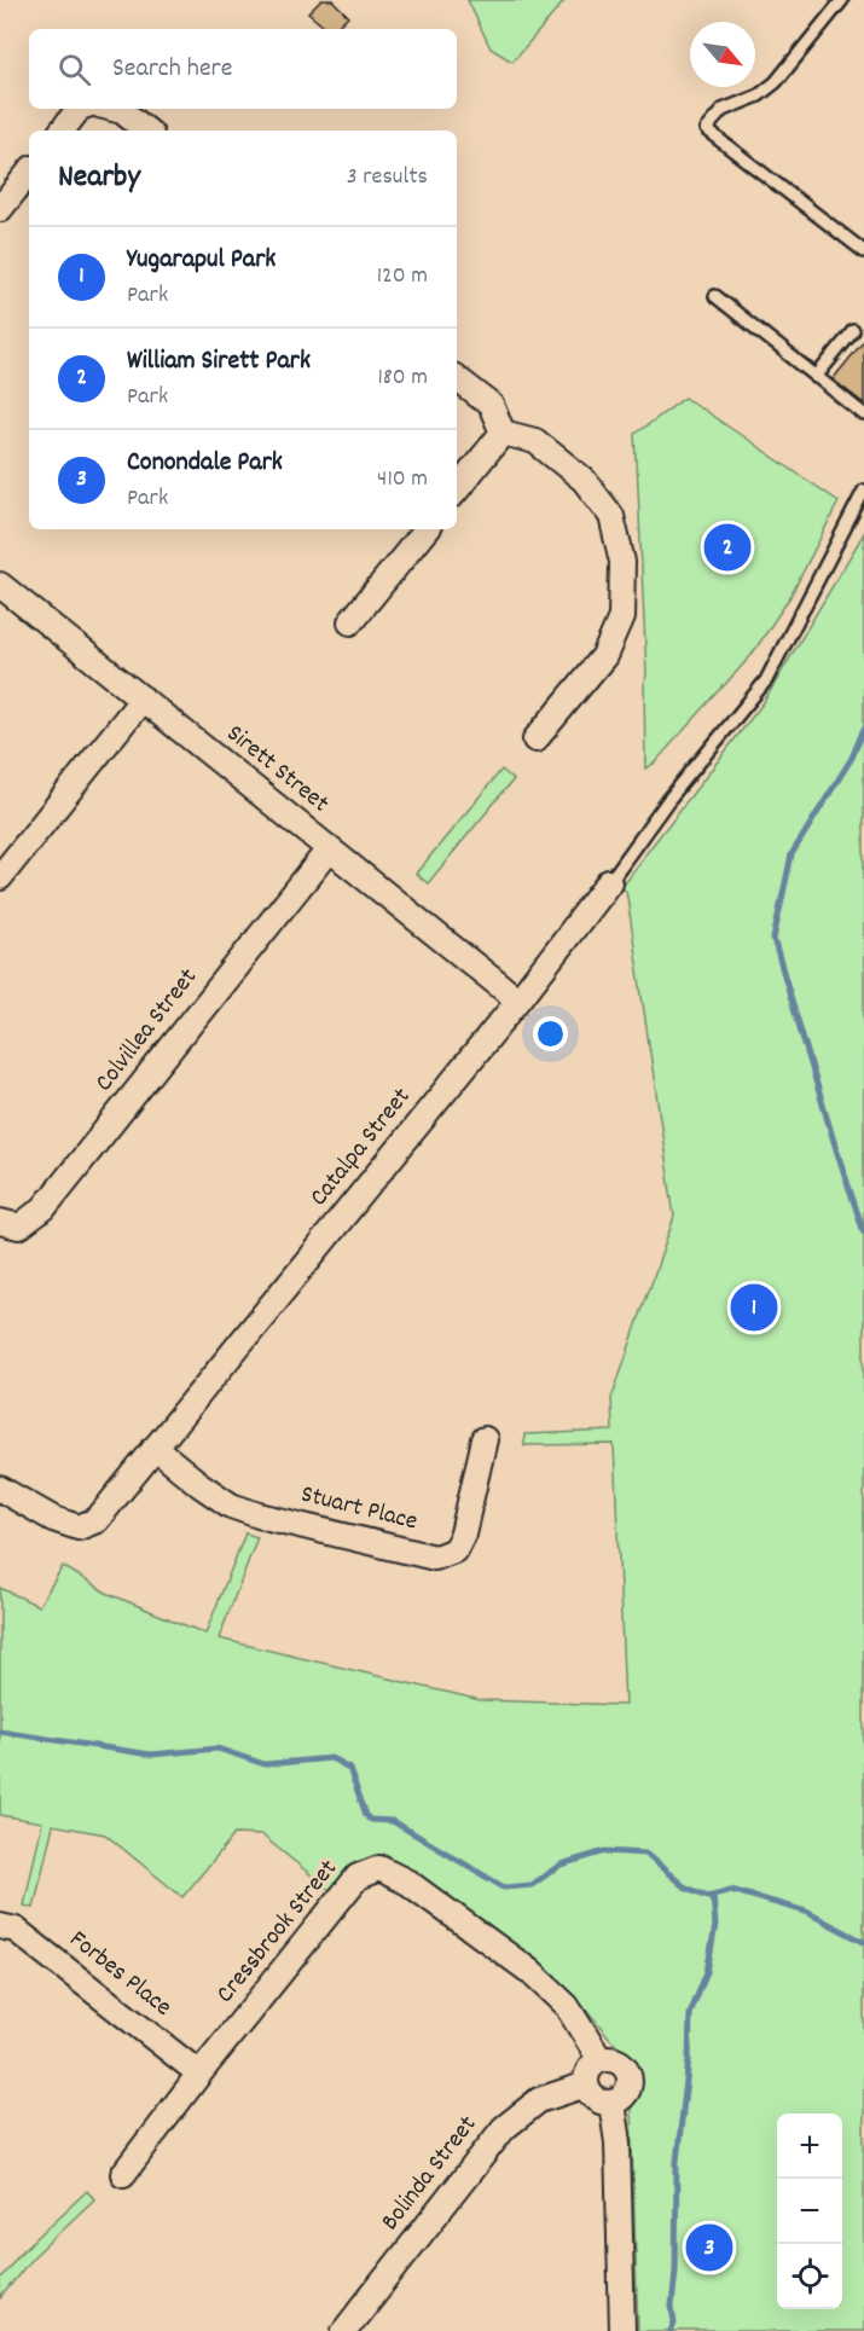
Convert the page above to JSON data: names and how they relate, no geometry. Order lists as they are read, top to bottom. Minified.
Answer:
{"streets":{"street":["Sirett Street","Colvillea Street","Catalpa Street","Stuart Place","Cressbrook Street","Forbes Place","Bolinda Street"]},"crossings":[["Sirett Street","Colvillea Street"],["Sirett Street","Catalpa Street"],["Catalpa Street","Stuart Place"],["Cressbrook Street","Forbes Place"],["Cressbrook Street","Bolinda Street"]],"north":"bottom right","page":{"search":"Search here","heading":["Nearby","3 results"],"list":[{"mark":"1","name":"Yugarapul Park","note":"Park","value":"120 m"},{"mark":"2","name":"William Sirett Park","note":"Park","value":"180 m"},{"mark":"3","name":"Conondale Park","note":"Park","value":"410 m"}],"pins":["2","1","3"],"map_buttons":["+","−"]}}
